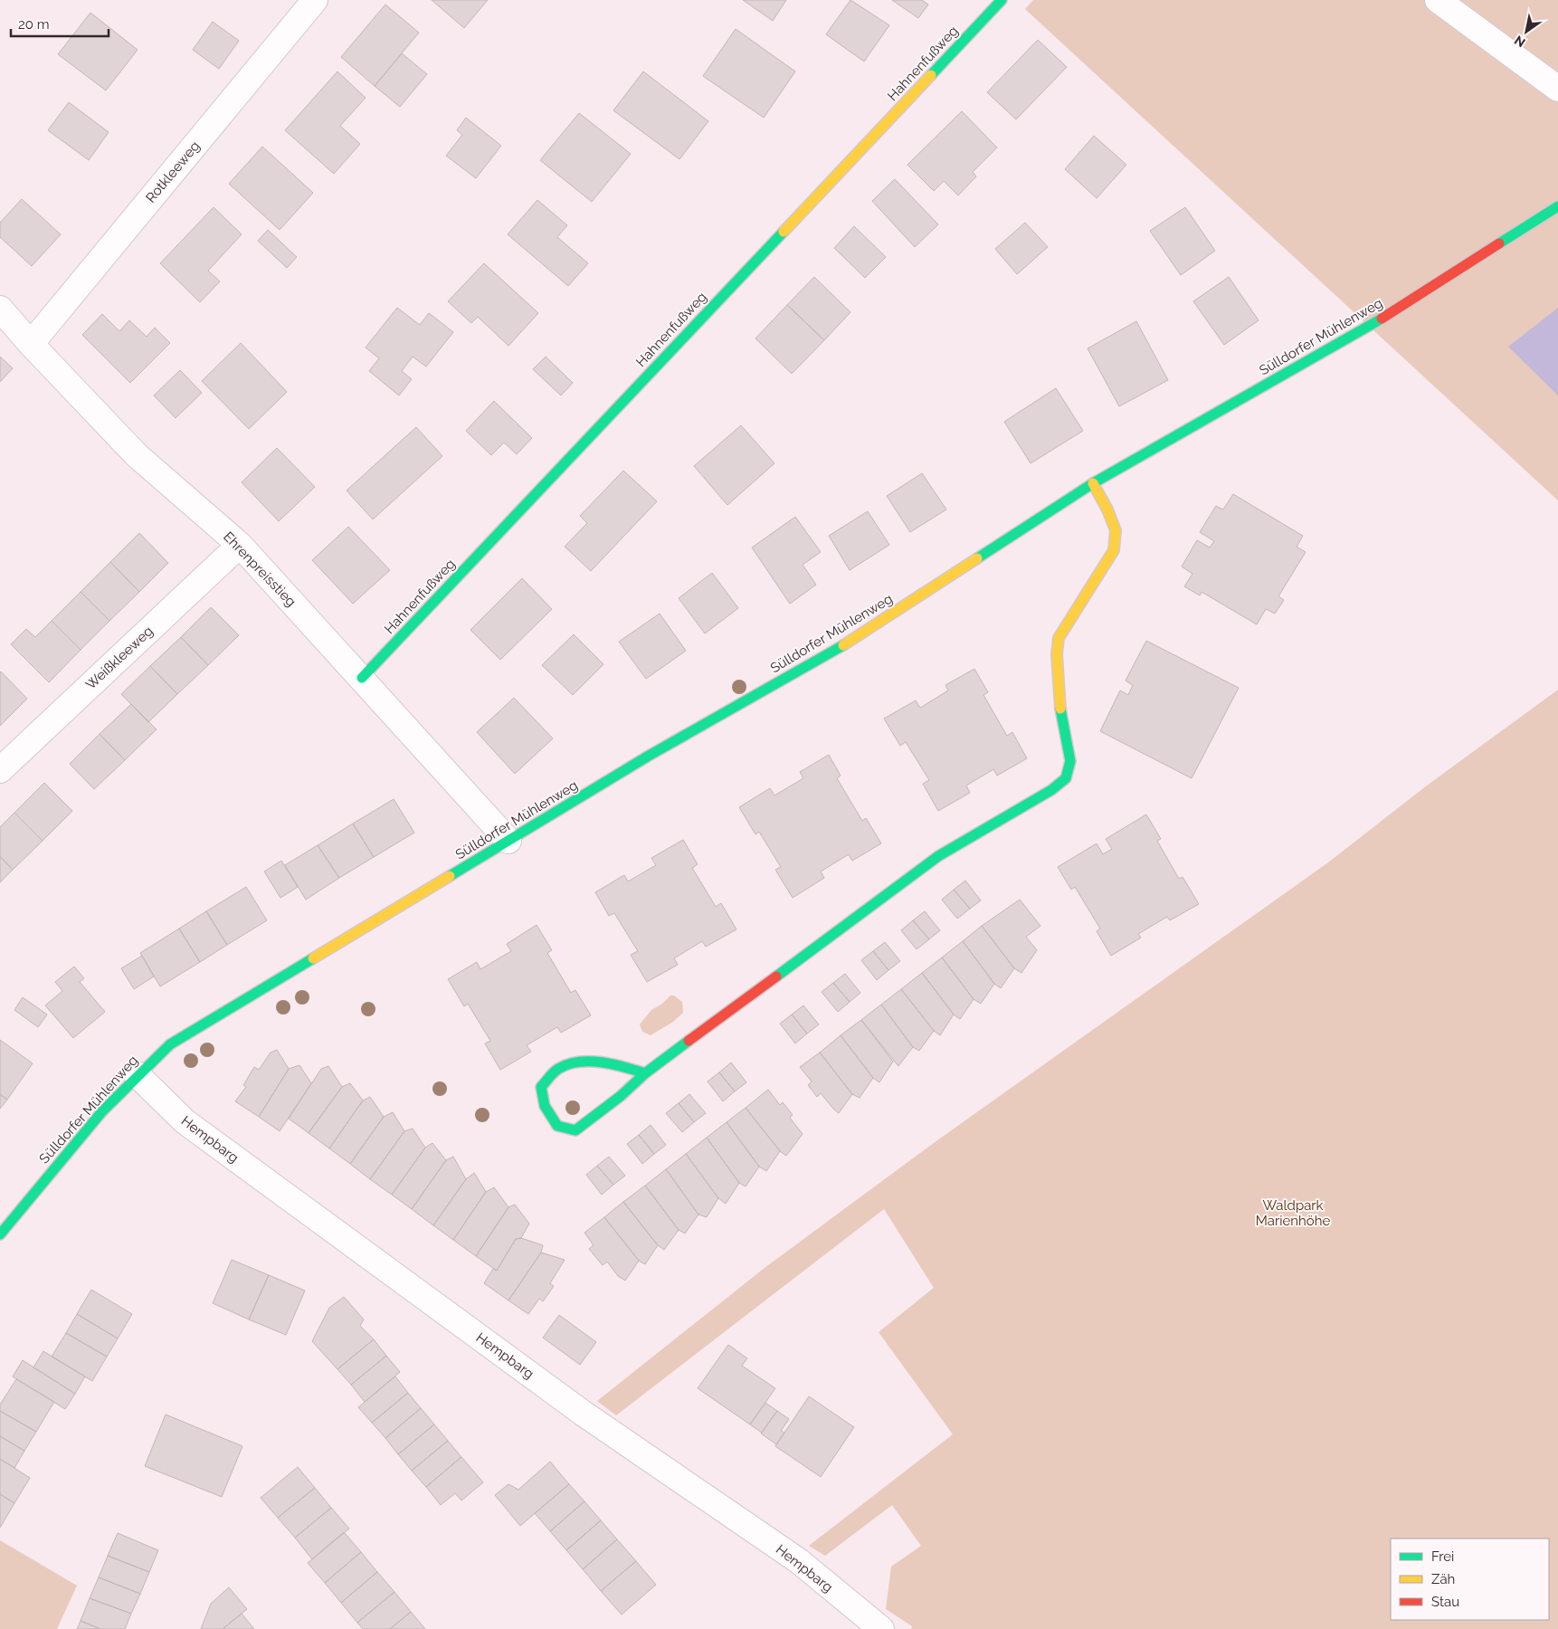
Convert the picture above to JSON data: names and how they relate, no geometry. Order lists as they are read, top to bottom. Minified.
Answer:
{"streets":{"street":["Hahnenfußweg","Rotkleeweg","Sülldorfer Mühlenweg","Ehrenpreisstieg","Weißkleeweg","Hempbarg"]},"crossings":[["Hahnenfußweg","Ehrenpreisstieg"],["Rotkleeweg","Ehrenpreisstieg"],["Sülldorfer Mühlenweg","Ehrenpreisstieg"],["Sülldorfer Mühlenweg","Hempbarg"],["Ehrenpreisstieg","Weißkleeweg"]],"parks":["Waldpark Marienhöhe"],"legend":["Frei","Zäh","Stau"],"scale_bar":"20 m","north":"bottom left"}
